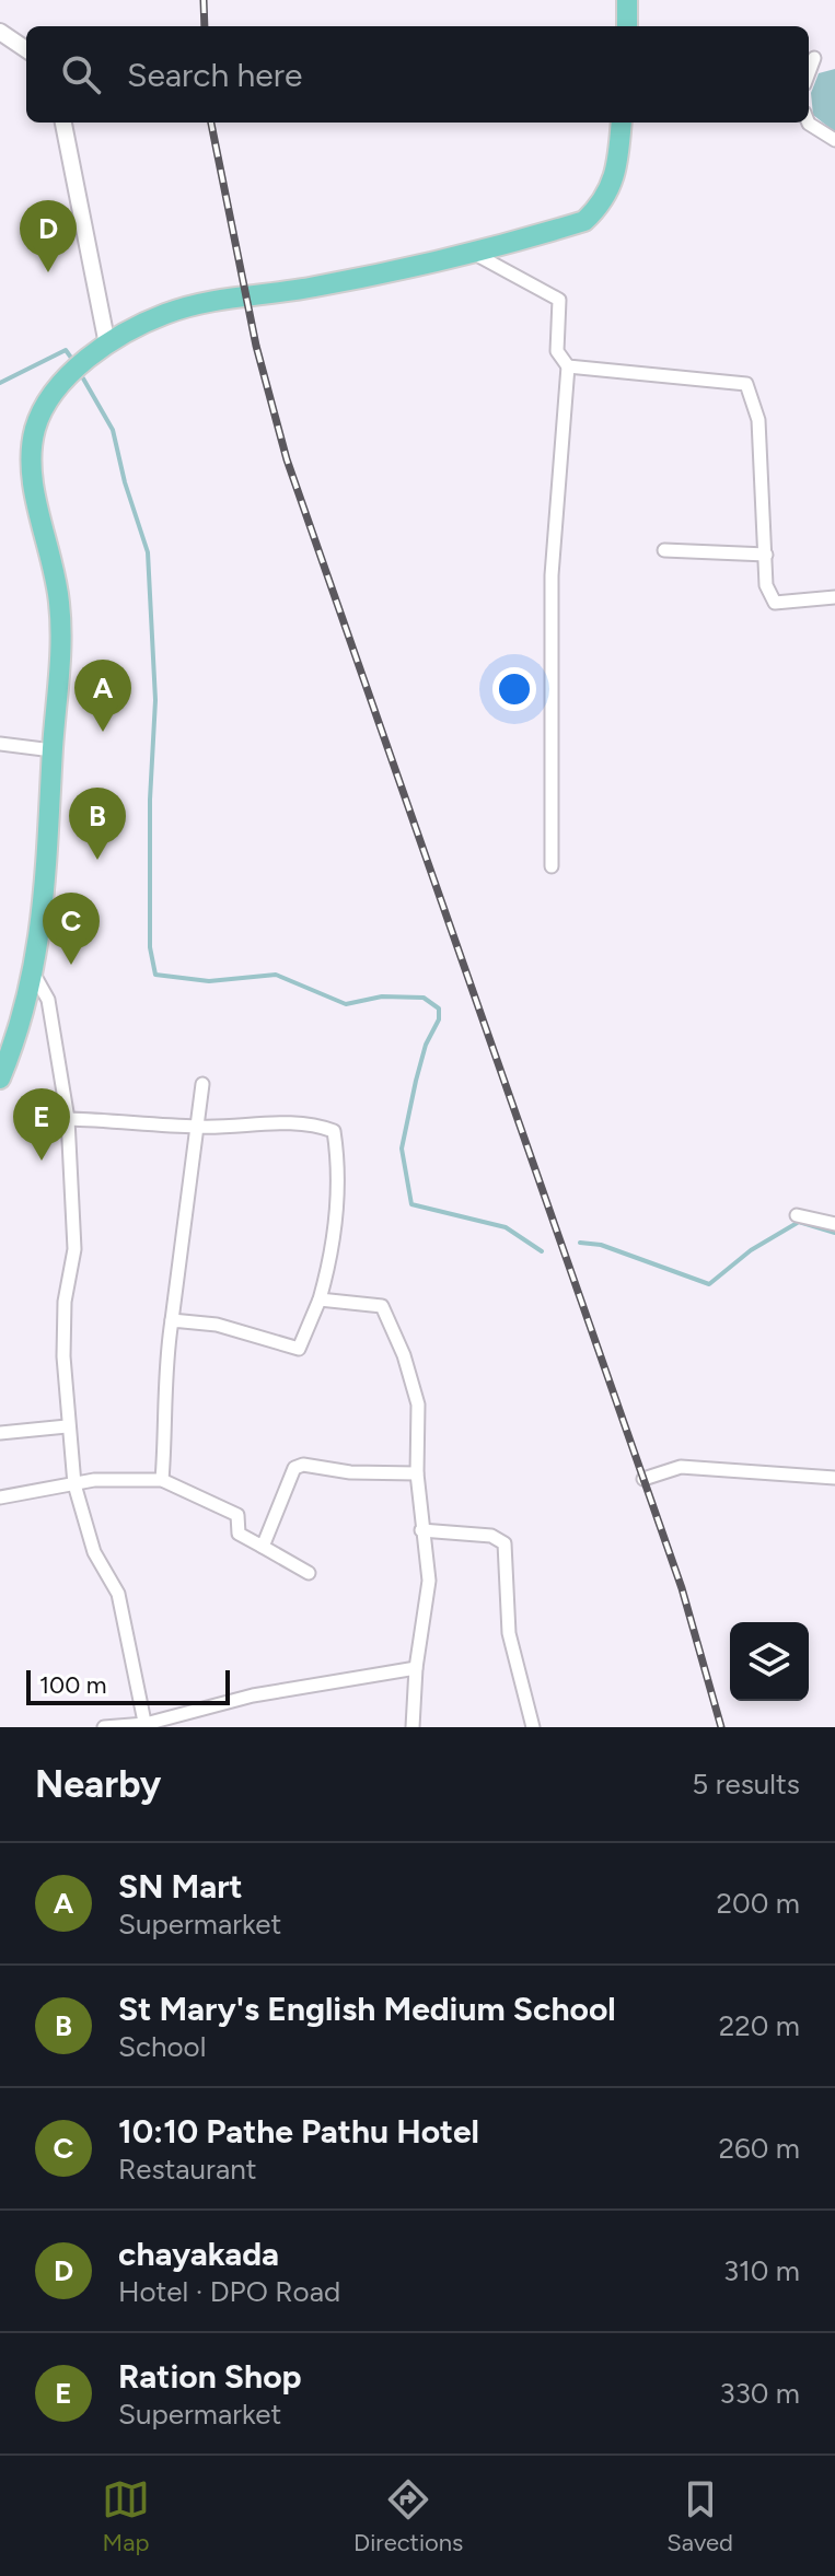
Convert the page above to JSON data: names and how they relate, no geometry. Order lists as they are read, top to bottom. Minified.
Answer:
{"scale_bar":"100 m","page":{"search":"Search here","pins":["D","A","B","C","E"],"scale":"100 m","heading":["Nearby","5 results"],"list":[{"mark":"A","name":"SN Mart","note":"Supermarket","value":"200 m"},{"mark":"B","name":"St Mary's English Medium School","note":"School","value":"220 m"},{"mark":"C","name":"10:10 Pathe Pathu Hotel","note":"Restaurant","value":"260 m"},{"mark":"D","name":"chayakada","note":"Hotel · DPO Road","value":"310 m"},{"mark":"E","name":"Ration Shop","note":"Supermarket","value":"330 m"}],"nav":["Map","Directions","Saved"]}}
